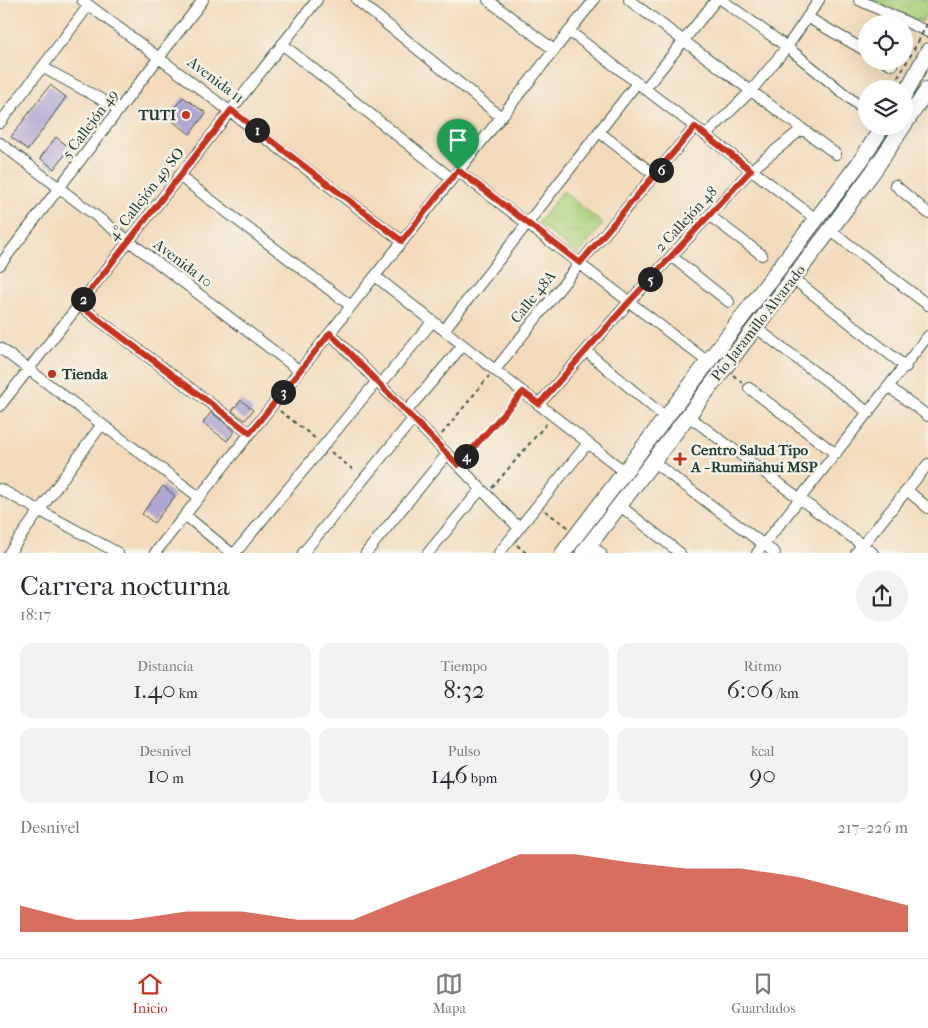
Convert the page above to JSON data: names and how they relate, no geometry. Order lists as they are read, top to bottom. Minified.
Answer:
{"streets":{"highway":["Pío Jaramillo Alvarado"],"street":["Avenida 11","5 Callejón 49","4º Callejón 49 SO","2 Callejón 48","Avenida 10","Calle 48A"]},"crossings":[["Avenida 11","5 Callejón 49"],["Avenida 11","4º Callejón 49 SO"],["5 Callejón 49","Avenida 10"],["4º Callejón 49 SO","Avenida 10"]],"places":{"other":["TUTI","Tienda"],"health":["Centro Salud Tipo A - Rumiñahui MSP"]},"page":{"pins":["1","6","5","2","3","4"],"heading":["Carrera nocturna","18:17"],"stats":[["Distancia","1.40 km"],["Tiempo","8:32"],["Ritmo","6:06 /km"],["Desnivel","10 m"],["Pulso","146 bpm"],["kcal","90"]],"chart":["Desnivel","217–226 m"],"tabs":["Inicio","Mapa","Guardados"]}}
